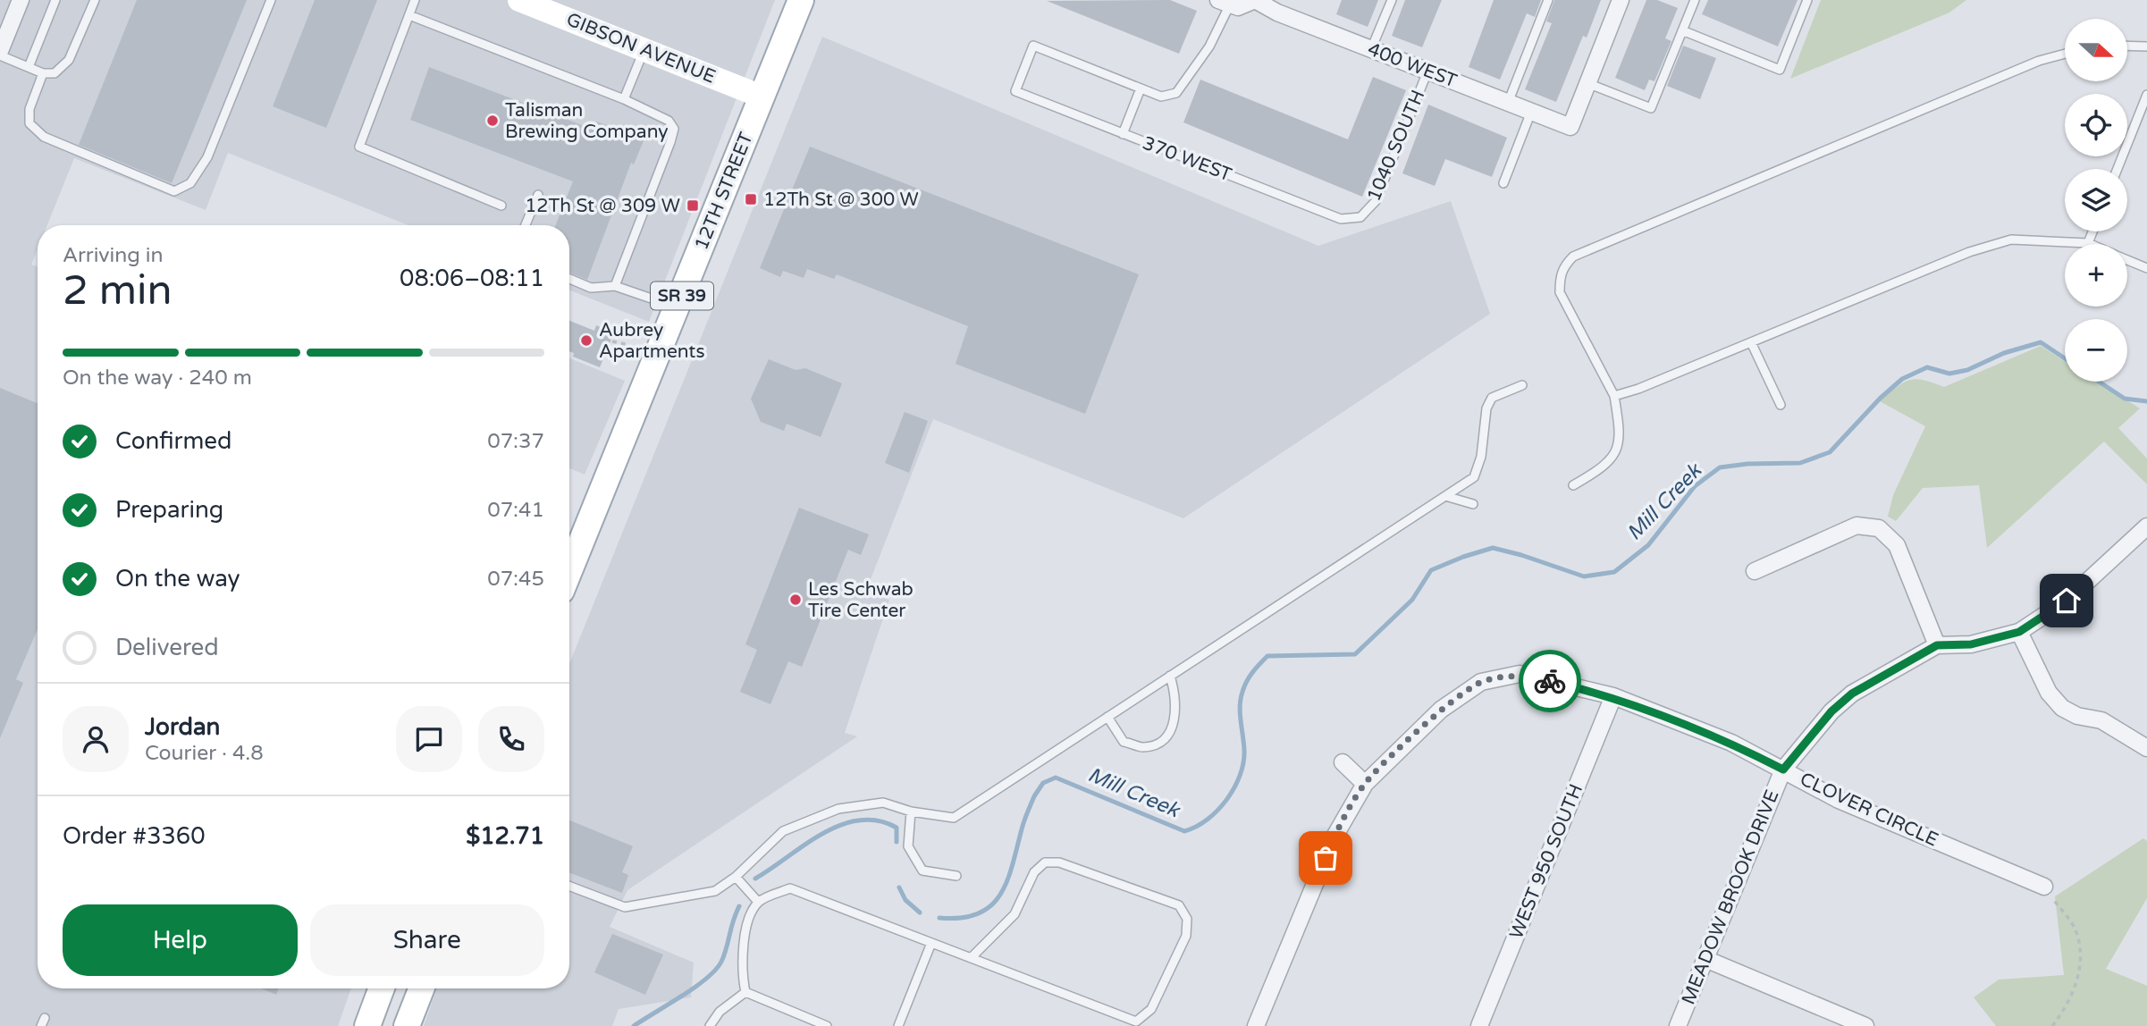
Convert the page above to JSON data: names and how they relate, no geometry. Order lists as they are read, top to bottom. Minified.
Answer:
{"streets":{"main road":["12TH STREET","SR 39"],"street":["GIBSON AVENUE","400 WEST","CLOVER CIRCLE","WEST 950 SOUTH","MEADOW BROOK DRIVE"],"lane":["1040 SOUTH","370 WEST"]},"crossings":[["GIBSON AVENUE","12TH STREET"],["400 WEST","1040 SOUTH"],["1040 SOUTH","370 WEST"],["CLOVER CIRCLE","WEST 950 SOUTH"],["CLOVER CIRCLE","MEADOW BROOK DRIVE"]],"water":["Mill Creek"],"places":{"other":["Talisman Brewing Company","Aubrey Apartments","Les Schwab Tire Center"],"transit":["12Th St @ 300 W","12Th St @ 309 W"]},"north":"right","page":{"map_buttons":["+","−"],"heading":["2 min","Arriving in","08:06–08:11"],"panel":["Jordan","Courier · 4.8","Order #3360","$12.71"],"bar":"On the way · 240 m","list":[["Confirmed","07:37"],["Preparing","07:41"],["On the way","07:45"],"Delivered"],"buttons":["Help","Share"]}}
